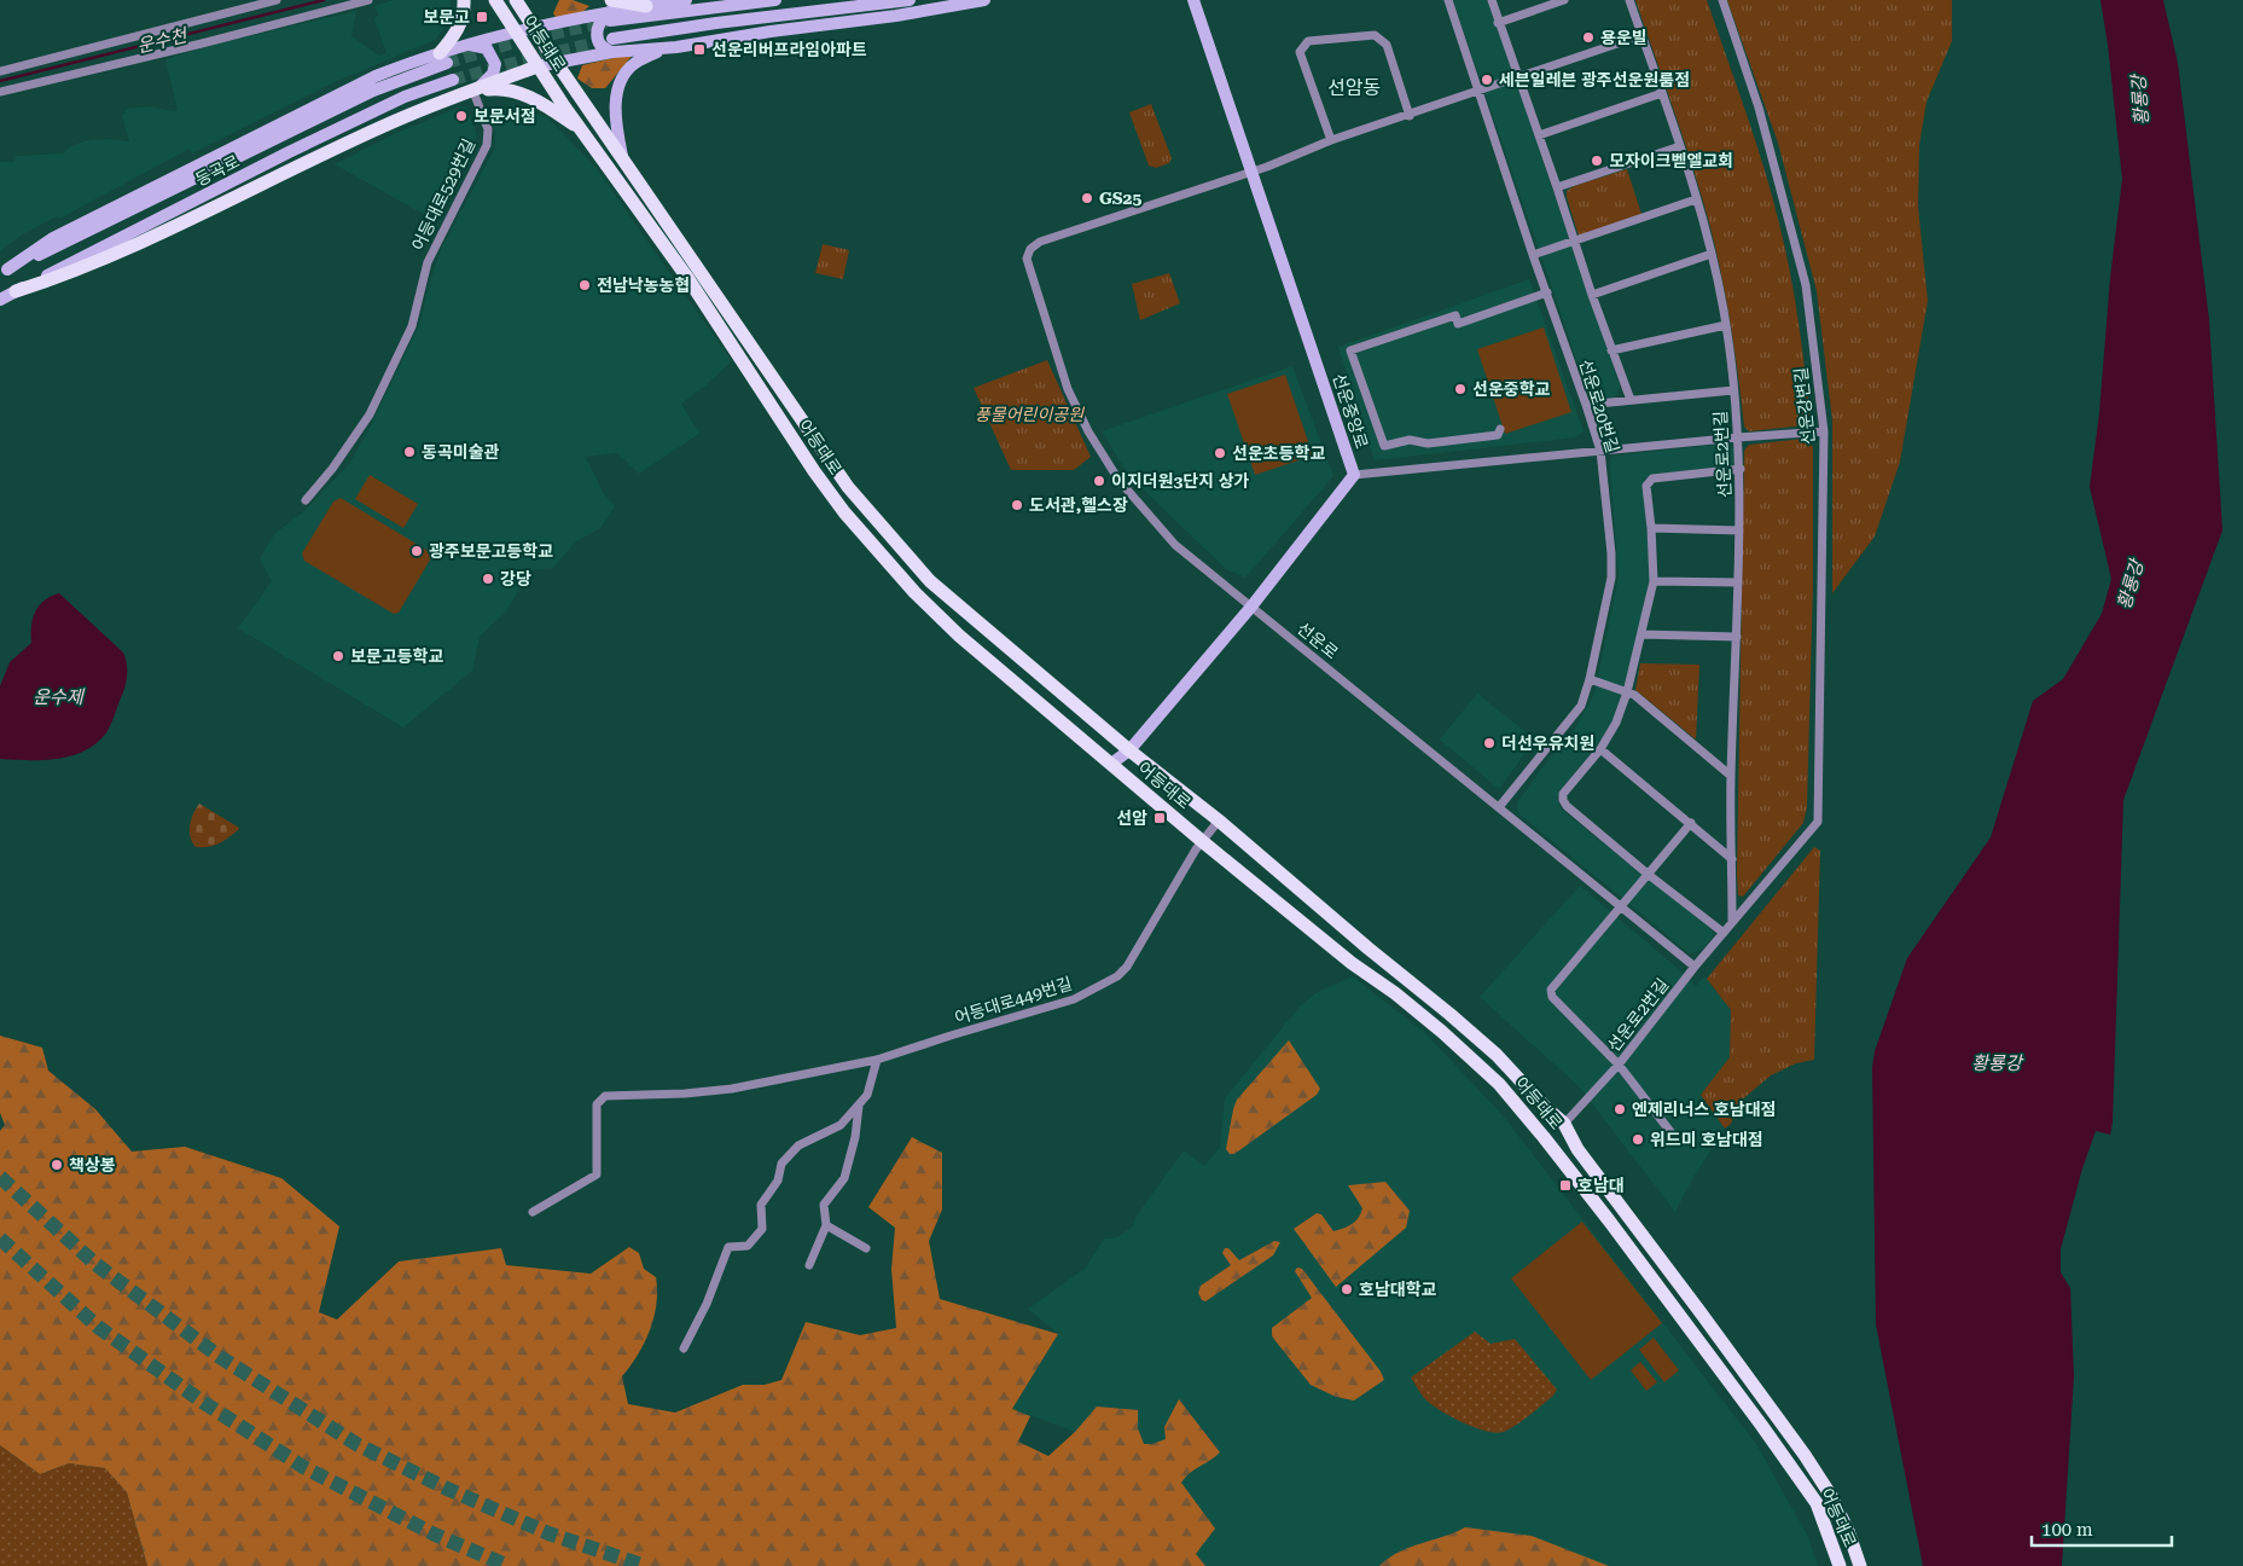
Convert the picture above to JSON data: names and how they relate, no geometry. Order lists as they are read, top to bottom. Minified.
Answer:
{"streets":{"main road":["어등대로","동곡로","선운중앙로"],"street":["어등대로529번길","선운로20번길","선운강변길","선운로2번길","선운로","어등대로449번길"]},"crossings":[["어등대로","선운중앙로"],["어등대로","선운로2번길"],["어등대로","어등대로449번길"],["선운로20번길","선운로"],["선운강변길","선운로2번길"],["선운중앙로","선운로"],["선운로2번길","선운로"]],"districts":["선암동"],"water":["운수천","황룡강","운수제"],"parks":["풍물어린이공원"],"places":{"transit":["보문고","선운리버프라임아파트","선암","호남대"],"other":["용운빌","세븐일레븐 광주선운원룸점","보문서점","모자이크벧엘교회","GS25","전남낙농농협","선운중학교","동곡미술관","선운초등학교","이지더원3단지 상가","도서관,헬스장","광주보문고등학교","강당","보문고등학교","더선우유치원","엔제리너스 호남대점","위드미 호남대점","책상봉","호남대학교"]},"scale_bar":"100 m"}
